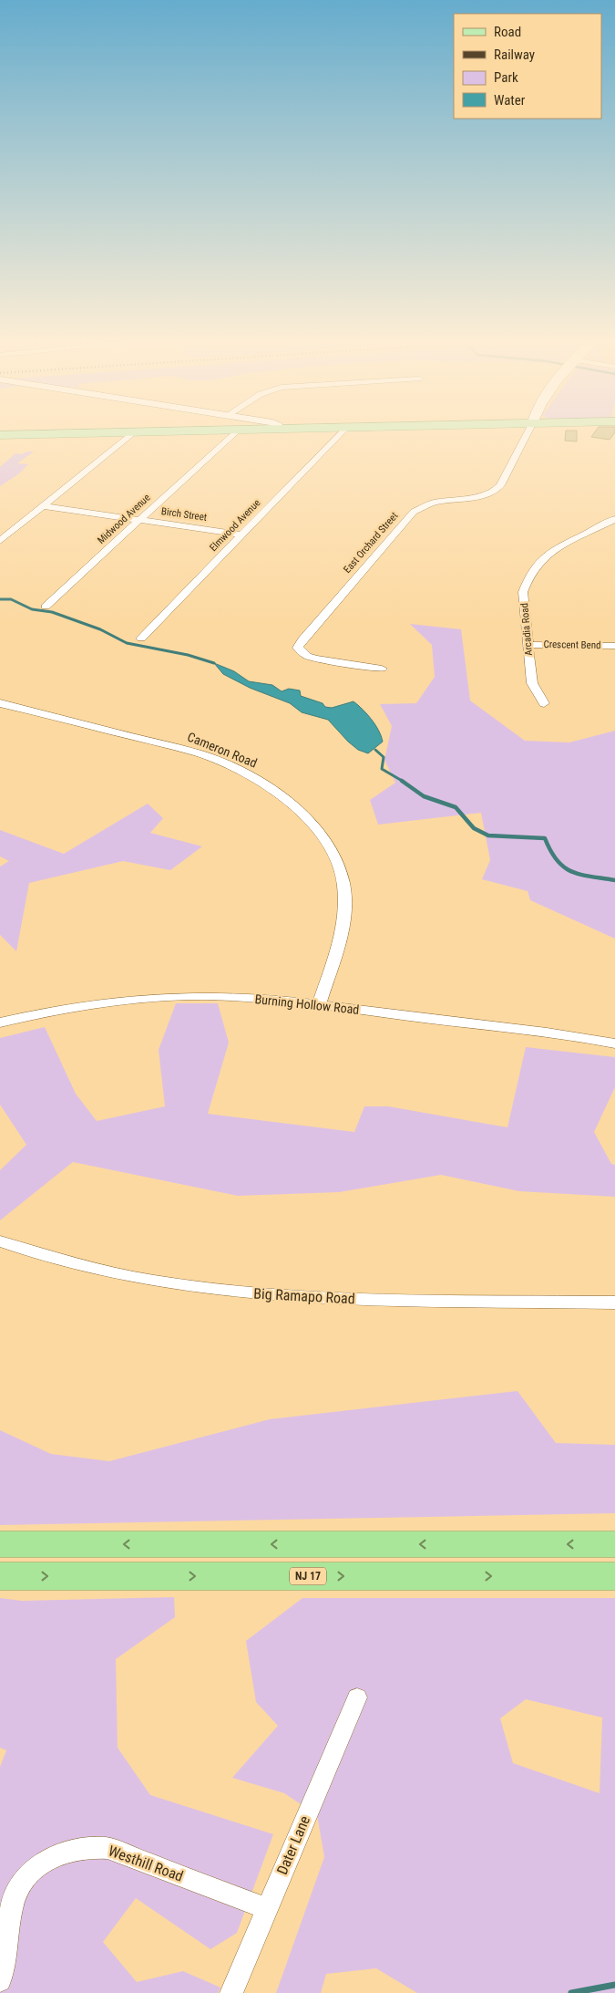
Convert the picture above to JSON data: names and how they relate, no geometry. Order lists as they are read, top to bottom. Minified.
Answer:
{"streets":{"highway":["NJ 17"],"street":["Birch Street","Midwood Avenue","Elmwood Avenue","East Orchard Street","Arcadia Road","Crescent Bend","Cameron Road","Burning Hollow Road","Big Ramapo Road","Dater Lane","Westhill Road"]},"crossings":[["Birch Street","Midwood Avenue"],["Birch Street","Elmwood Avenue"],["Arcadia Road","Crescent Bend"],["Cameron Road","Burning Hollow Road"],["Dater Lane","Westhill Road"]],"legend":["Road","Railway","Park","Water"]}
